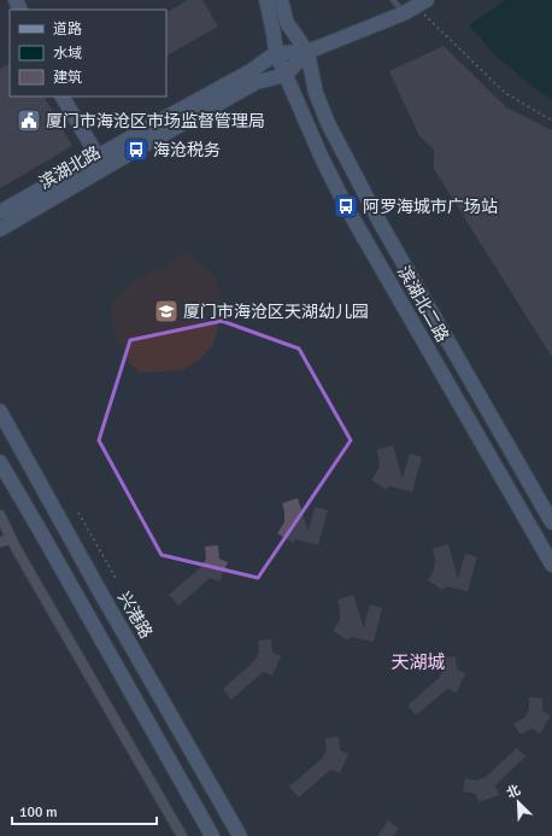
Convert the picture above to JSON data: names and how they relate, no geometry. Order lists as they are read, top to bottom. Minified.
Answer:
{"streets":{"street":["滨湖北路","滨湖北二路","兴港路"]},"crossings":[["滨湖北路","滨湖北二路"]],"districts":["天湖城"],"places":{"public building":["厦门市海沧区市场监督管理局"],"bus stop":["海沧税务","阿罗海城市广场站"],"school or university":["厦门市海沧区天湖幼儿园"]},"legend":["道路","水域","建筑"],"scale_bar":"100 m","north":"top left"}
